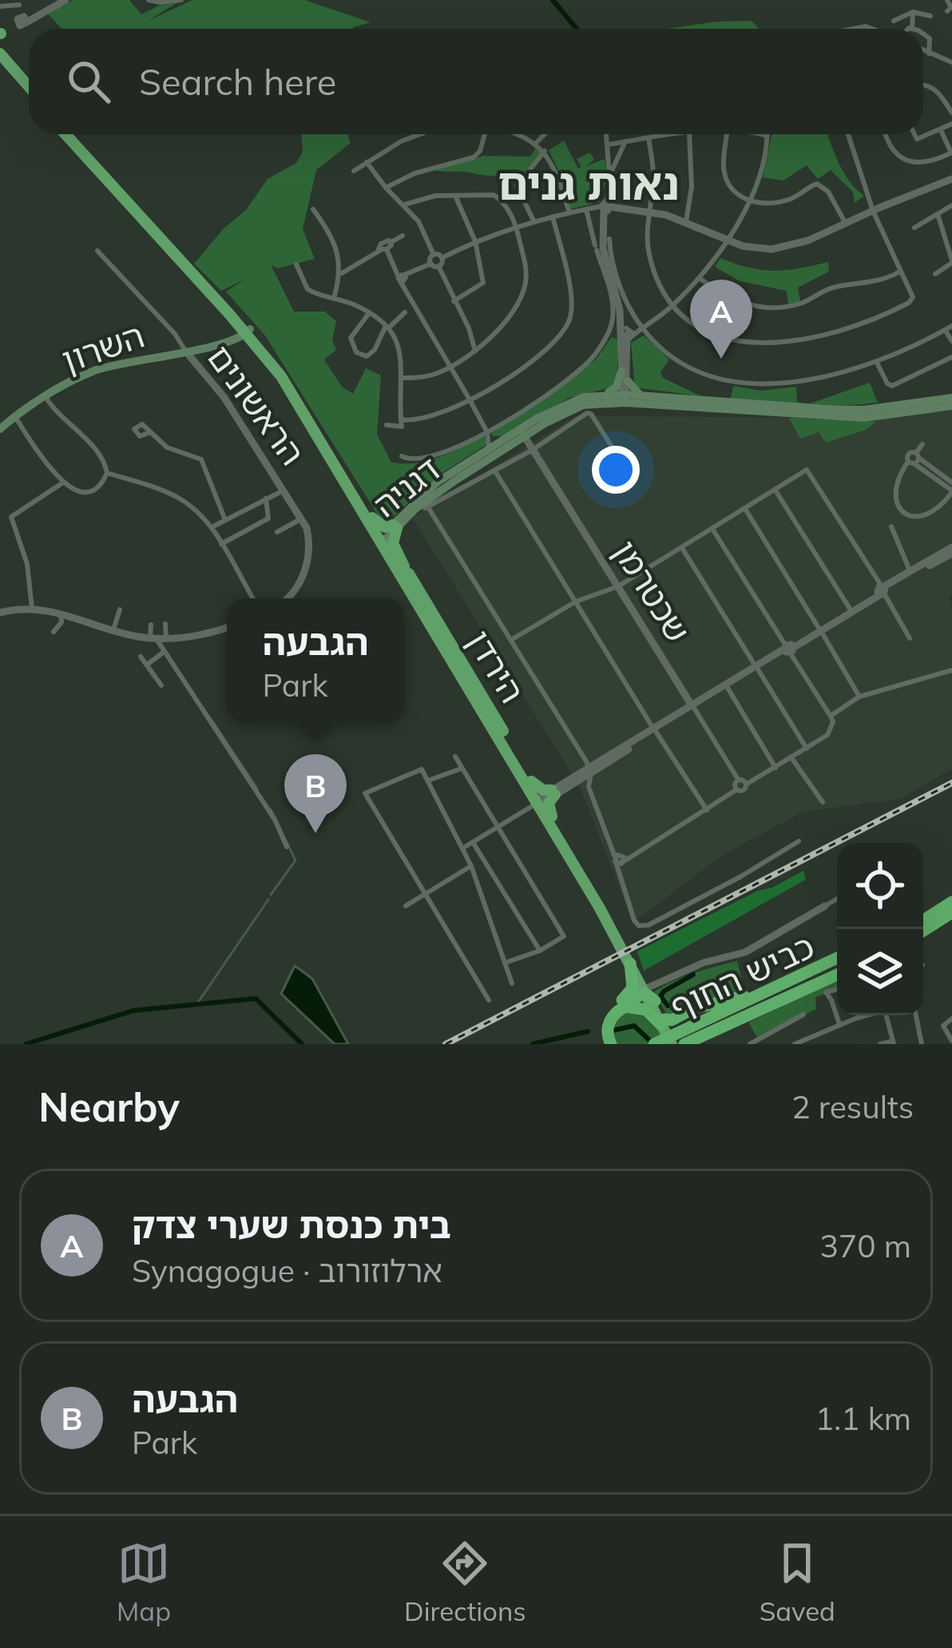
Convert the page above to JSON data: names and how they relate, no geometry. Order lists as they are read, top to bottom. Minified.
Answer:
{"streets":{"highway":["הירדן","כביש החוף"],"main road":["השרון","דגניה"],"street":["הראשונים","שכטרמן"]},"crossings":[["השרון","הראשונים"],["השרון","הירדן"],["דגניה","שכטרמן"],["דגניה","הירדן"],["הירדן","כביש החוף"]],"districts":["נאות גנים"],"page":{"search":"Search here","pins":["A","B"],"popup":["הגבעה","Park"],"heading":["Nearby","2 results"],"list":[{"mark":"A","name":"בית כנסת שערי צדק","note":"Synagogue · ארלוזורוב","value":"370 m"},{"mark":"B","name":"הגבעה","note":"Park","value":"1.1 km"}],"nav":["Map","Directions","Saved"]}}
